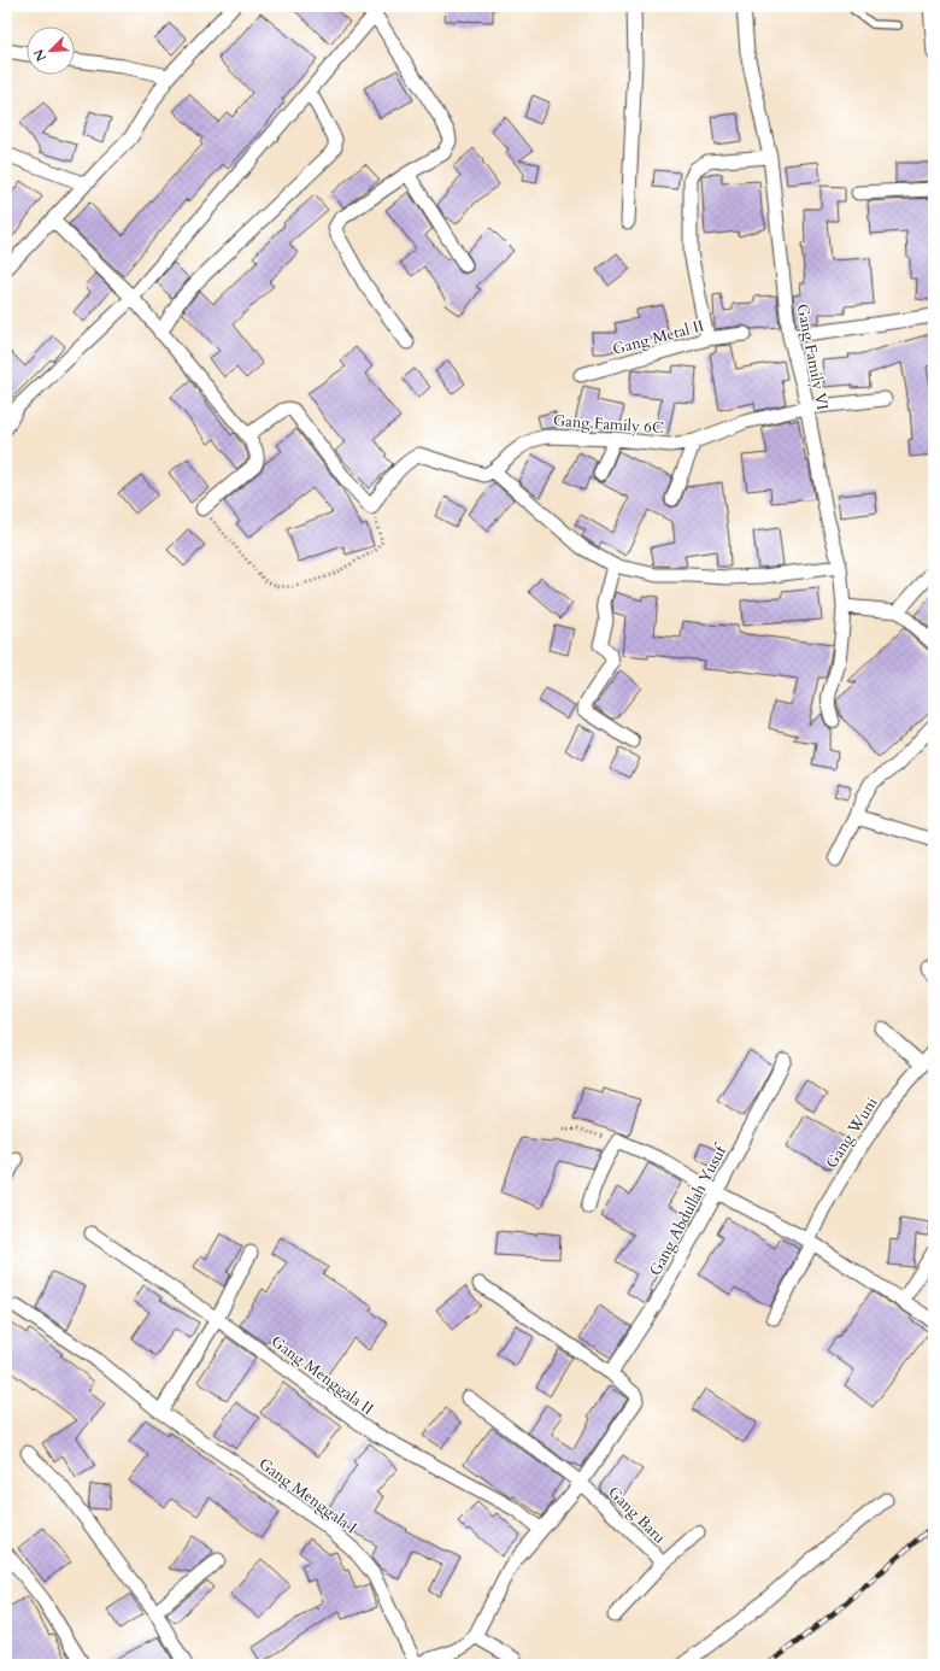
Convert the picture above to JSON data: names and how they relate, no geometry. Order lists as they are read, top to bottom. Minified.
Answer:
{"streets":{"street":["Gang Metal II","Gang Family VI","Gang Family 6C","Gang Wuni","Gang Abdullah Yusuf","Gang Menggala II","Gang Menggala I","Gang Baru"]},"crossings":[["Gang Family VI","Gang Family 6C"]],"north":"bottom left"}
